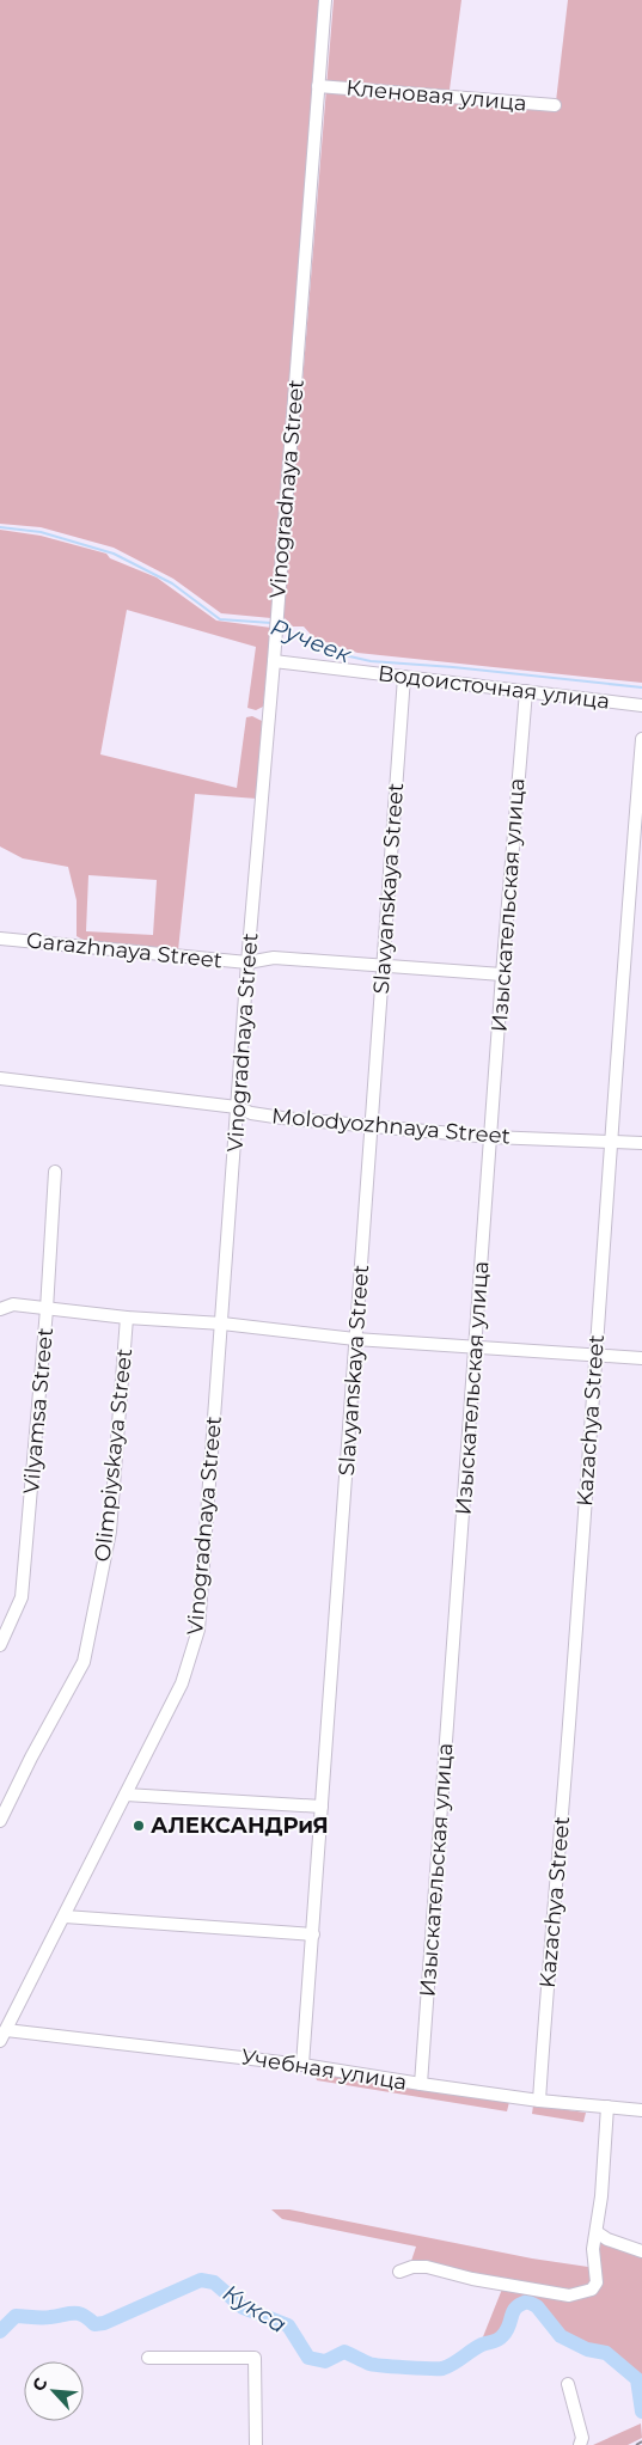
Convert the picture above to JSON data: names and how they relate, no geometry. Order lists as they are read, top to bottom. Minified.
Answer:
{"streets":{"street":["Кленовая улица","Vinogradnaya Street","Водоисточная улица","Slavyanskaya Street","Изыскательская улица","Garazhnaya Street","Molodyozhnaya Street","Vilyamsa Street","Kazachya Street","Olimpiyskaya Street","Учебная улица"]},"crossings":[["Кленовая улица","Vinogradnaya Street"],["Vinogradnaya Street","Водоисточная улица"],["Vinogradnaya Street","Garazhnaya Street"],["Vinogradnaya Street","Molodyozhnaya Street"],["Vinogradnaya Street","Учебная улица"],["Водоисточная улица","Slavyanskaya Street"],["Водоисточная улица","Изыскательская улица"],["Slavyanskaya Street","Garazhnaya Street"],["Slavyanskaya Street","Molodyozhnaya Street"],["Slavyanskaya Street","Учебная улица"],["Изыскательская улица","Garazhnaya Street"],["Изыскательская улица","Molodyozhnaya Street"],["Изыскательская улица","Учебная улица"],["Molodyozhnaya Street","Kazachya Street"],["Kazachya Street","Учебная улица"]],"water":["Ручеек","Кукса"],"places":["АЛЕКСАНДРиЯ"],"north":"top left"}
